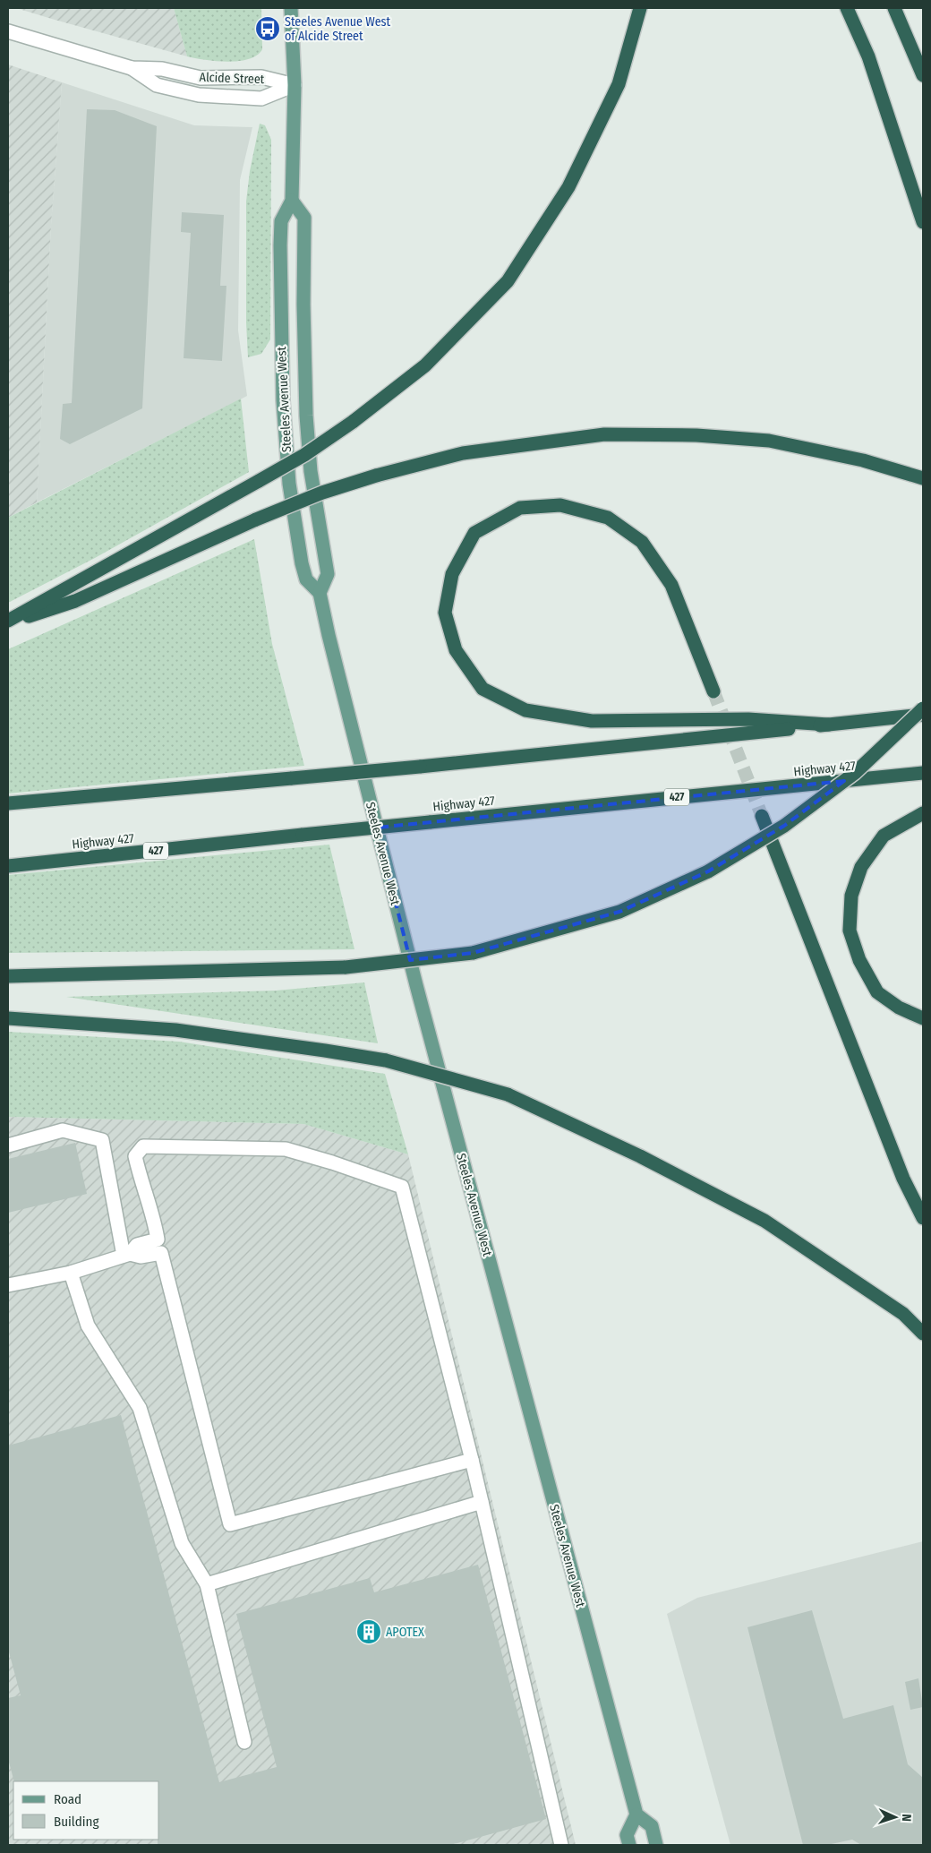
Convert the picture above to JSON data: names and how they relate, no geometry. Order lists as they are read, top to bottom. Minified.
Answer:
{"streets":{"highway":["Highway 427","427"],"main road":["Steeles Avenue West"],"street":["Alcide Street"]},"crossings":[["Alcide Street","Steeles Avenue West"]],"places":{"bus stop":["Steeles Avenue West of Alcide Street"],"building":["APOTEX"]},"legend":["Road","Building"],"north":"right"}
